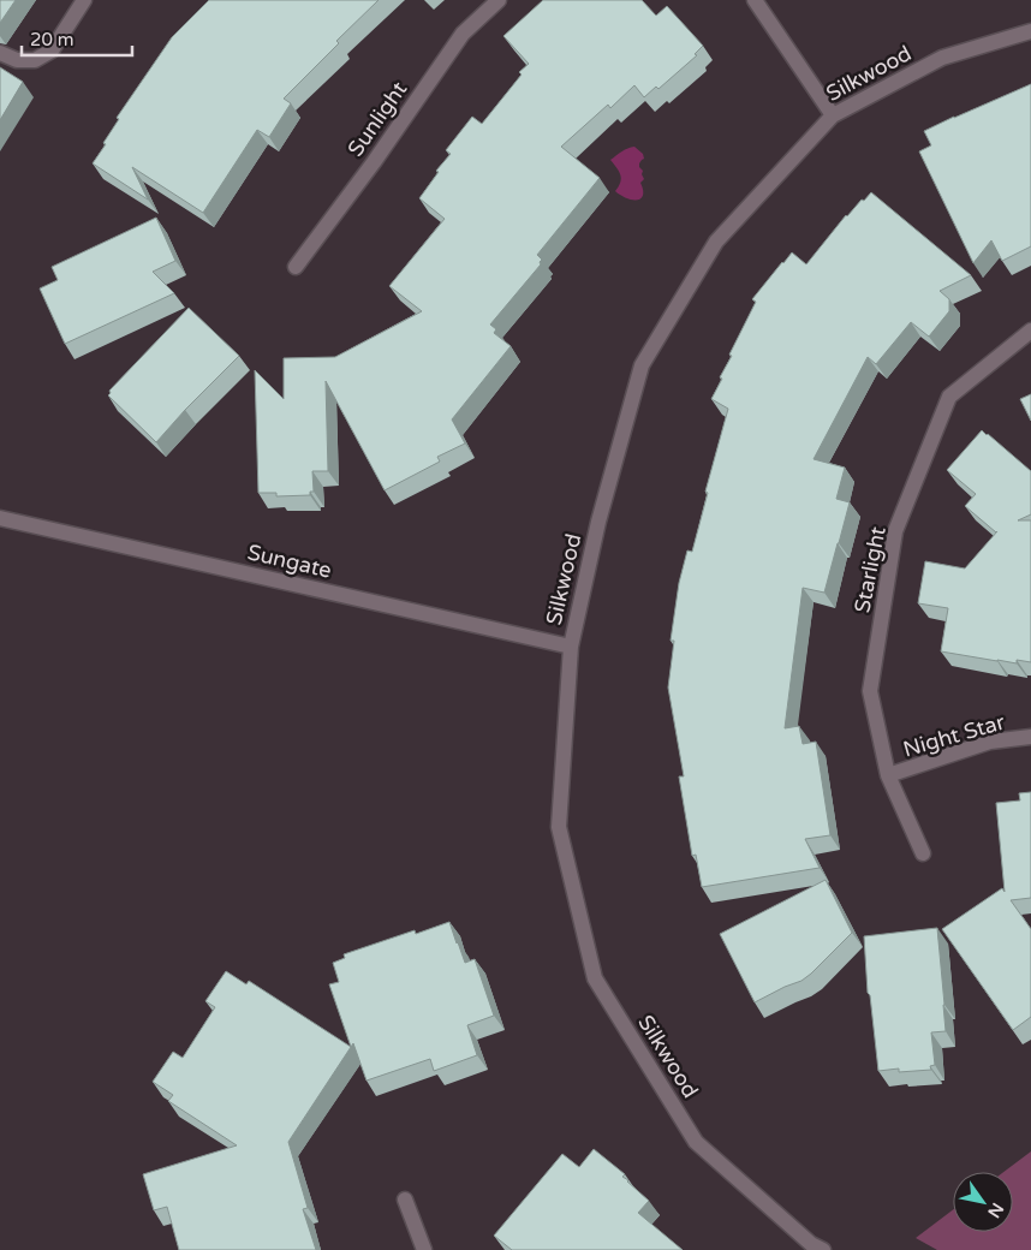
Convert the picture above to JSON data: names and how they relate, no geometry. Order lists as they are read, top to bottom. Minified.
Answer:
{"streets":{"street":["Silkwood","Sunlight","Sungate","Starlight","Night Star"]},"crossings":[["Silkwood","Sungate"],["Starlight","Night Star"]],"scale_bar":"20 m","north":"bottom right"}
